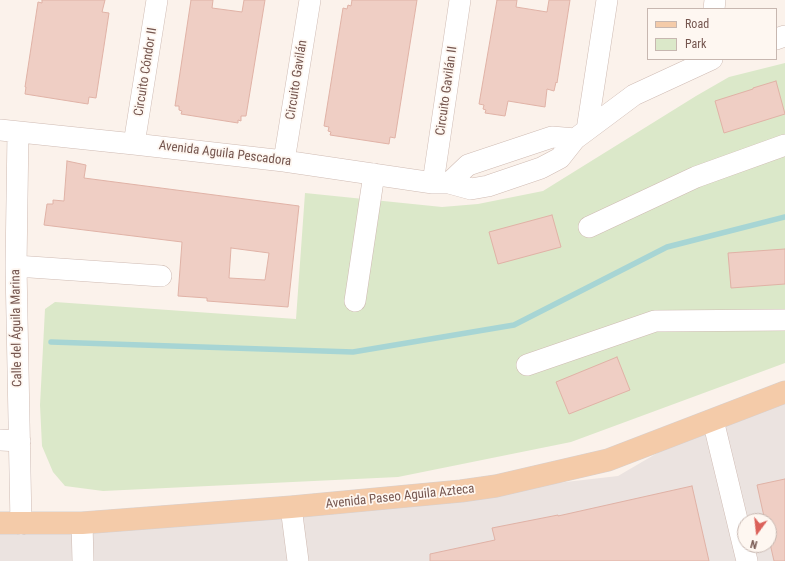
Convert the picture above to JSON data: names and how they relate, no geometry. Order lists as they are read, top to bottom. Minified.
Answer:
{"streets":{"main road":["Avenida Paseo Aguila Azteca"],"street":["Circuito Cóndor II","Circuito Gavilán","Circuito Gavilán II","Avenida Aguila Pescadora","Calle del Águila Marina"]},"crossings":[["Circuito Cóndor II","Avenida Aguila Pescadora"],["Circuito Gavilán","Avenida Aguila Pescadora"],["Circuito Gavilán II","Avenida Aguila Pescadora"],["Avenida Aguila Pescadora","Calle del Águila Marina"],["Calle del Águila Marina","Avenida Paseo Aguila Azteca"]],"legend":["Road","Park"],"north":"bottom"}
